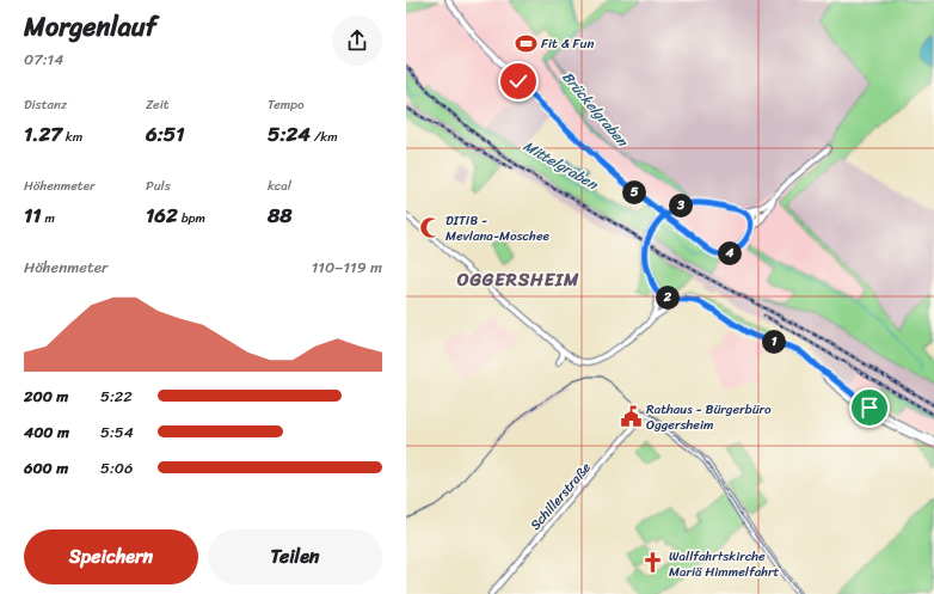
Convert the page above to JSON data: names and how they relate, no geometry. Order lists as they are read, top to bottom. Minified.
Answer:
{"streets":{"street":["Schillerstraße"]},"districts":["OGGERSHEIM"],"water":["Brückelgraben","Mittelgraben"],"places":{"sports":["Fit & Fun"],"mosque":["DITIB - Mevlana-Moschee"],"public building":["Rathaus - Bürgerbüro Oggersheim"],"church":["Wallfahrtskirche Mariä Himmelfahrt"]},"page":{"heading":["Morgenlauf","07:14"],"stats":[["Distanz","1.27 km"],["Zeit","6:51"],["Tempo","5:24 /km"],["Höhenmeter","11 m"],["Puls","162 bpm"],["kcal","88"]],"pins":["5","3","4","2","1"],"chart":["Höhenmeter","110–119 m"],"list":[{"name":"200 m","note":"5:22"},{"name":"400 m","note":"5:54"},{"name":"600 m","note":"5:06"}],"buttons":["Speichern","Teilen"]}}
